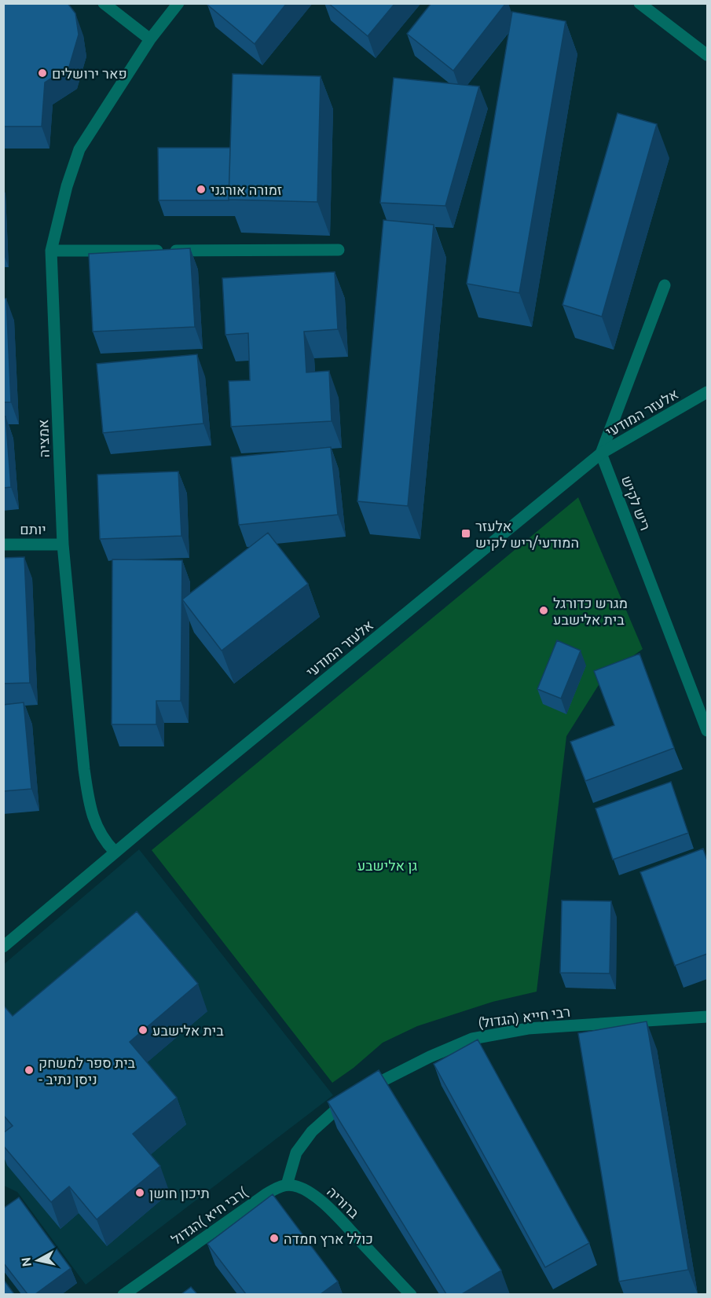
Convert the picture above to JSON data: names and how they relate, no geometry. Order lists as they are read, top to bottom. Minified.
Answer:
{"streets":{"street":["אלעזר המודעי","אמציה","ריש לקיש","יותם","רבי חייא (הגדול)","ברוריה","רבי חיא )הגדול("]},"crossings":[["אלעזר המודעי","אמציה"],["אלעזר המודעי","ריש לקיש"],["אמציה","יותם"],["רבי חייא (הגדול)","ברוריה"],["רבי חייא (הגדול)","רבי חיא )הגדול("],["ברוריה","רבי חיא )הגדול("]],"parks":["גן אלישבע"],"places":{"other":["פאר ירושלים","זמורה אורגני","מגרש כדורגל בית אלישבע","בית אלישבע","בית ספר למשחק - ניסן נתיב","תיכון חושן","כולל ארץ חמדה"],"transit":["אלעזר המודעי/ריש לקיש"]},"north":"left"}
